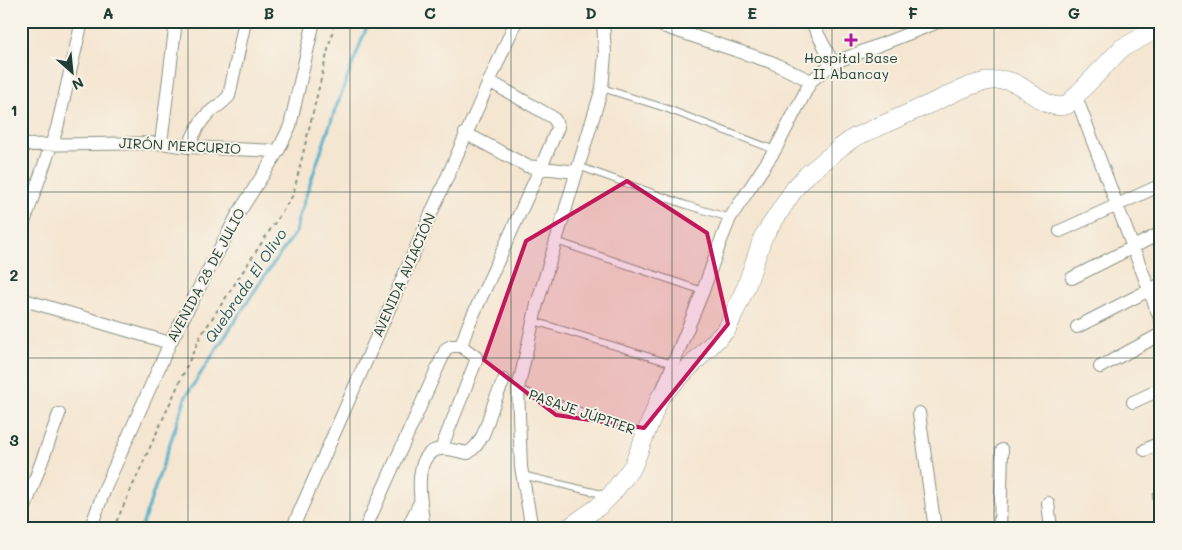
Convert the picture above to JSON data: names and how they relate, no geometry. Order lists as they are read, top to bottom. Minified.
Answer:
{"streets":{"street":["JIRÓN MERCURIO","AVENIDA 28 DE JULIO","AVENIDA AVIACIÓN"],"lane":["PASAJE JÚPITER"]},"crossings":[["JIRÓN MERCURIO","AVENIDA 28 DE JULIO"]],"water":["Quebrada El Olivo"],"places":{"health":["Hospital Base II Abancay"]},"north":"bottom right","grid":{"columns":["A","B","C","D","E","F","G"],"rows":["1","2","3"]}}
